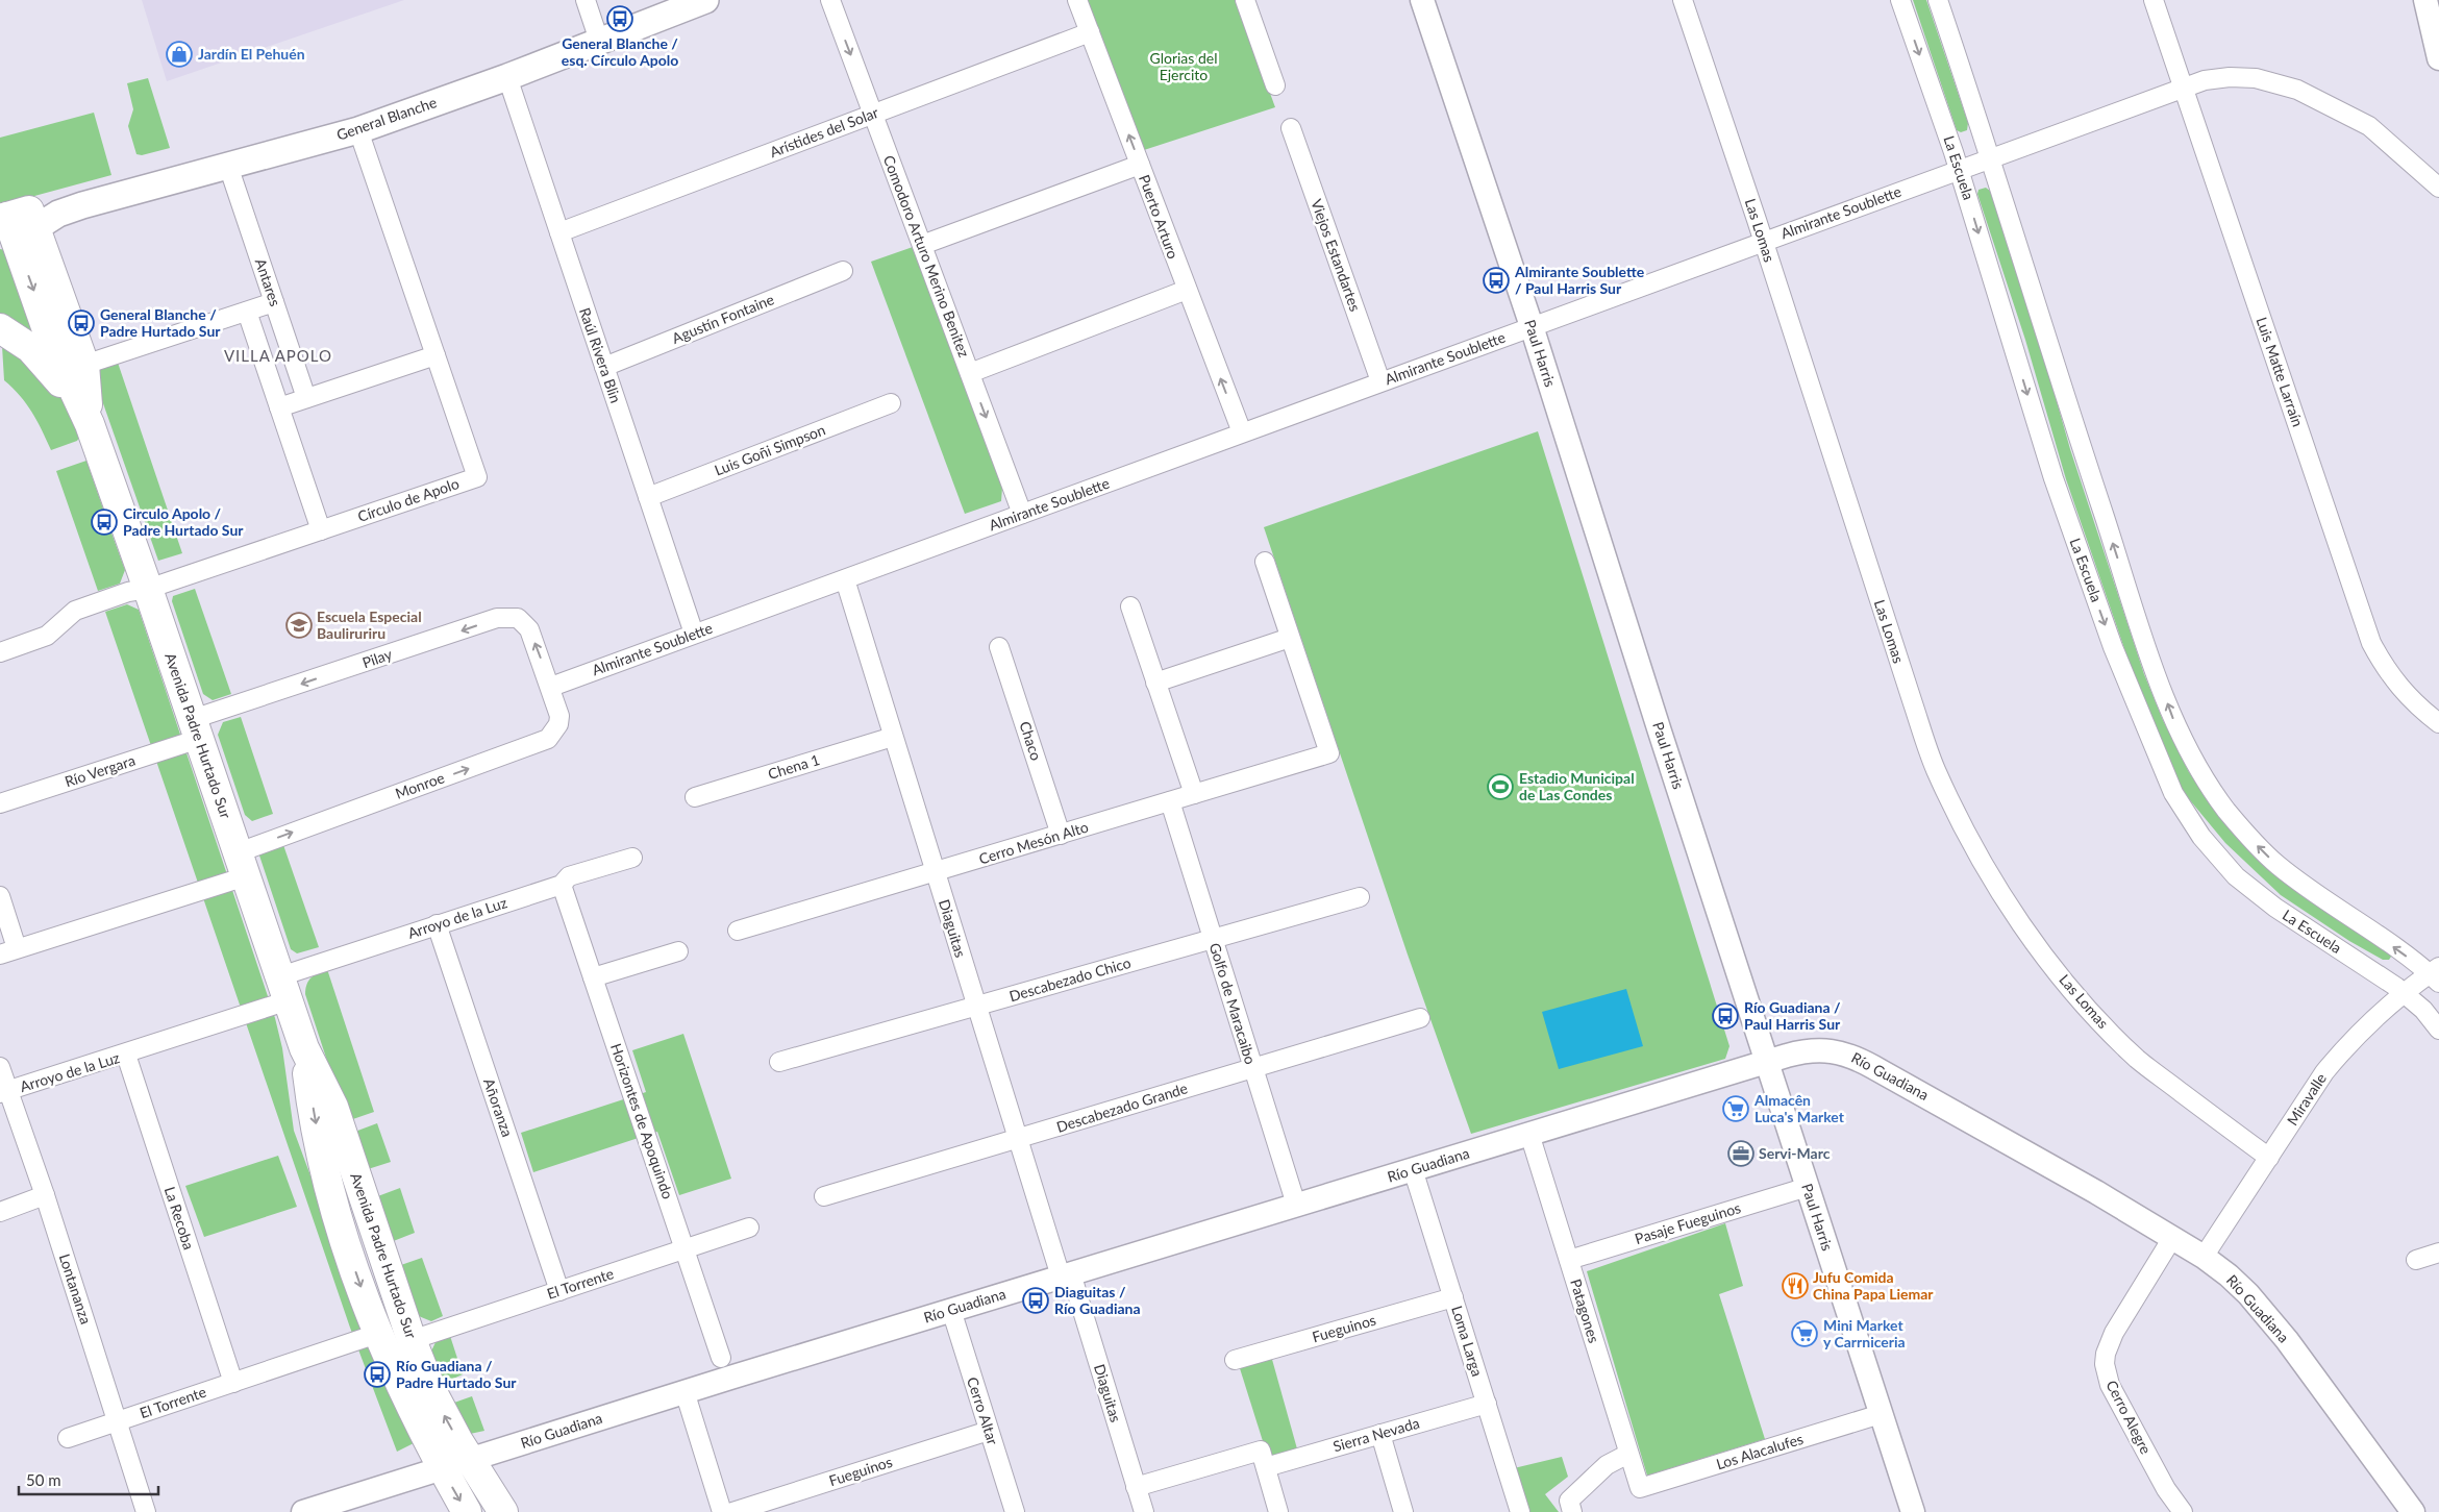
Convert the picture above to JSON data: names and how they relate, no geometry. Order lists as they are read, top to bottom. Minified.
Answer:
{"streets":{"main road":["General Blanche","Avenida Padre Hurtado Sur"],"street":["Arístides del Solar","La Escuela","Almirante Soublette","Puerto Arturo","Las Lomas","Viejos Estandartes","Comodoro Arturo Merino Benitez","Antares","Agustín Fontaine","Paul Harris","Raúl Rivera Blin","Luis Matte Larraín","Luis Goñi Simpson","Círculo de Apolo","Pilay","Chaco","Chena 1","Río Vergara","Monroe","Cerro Mesón Alto","Arroyo de la Luz","Diaguitas","Descabezado Chico","Golfo de Maracaibo","Río Guadiana","Miravalle","Añoranza","Descabezado Grande","Horizontes de Apoquindo","La Recoba","Pasaje Fueguinos","El Torrente","Lontananza","Patagones","Fueguinos","Loma Larga","Cerro Altar","Cerro Alegre","Sierra Nevada","Los Alacalufes"]},"crossings":[["General Blanche","Antares"],["General Blanche","Raúl Rivera Blin"],["General Blanche","Círculo de Apolo"],["General Blanche","Avenida Padre Hurtado Sur"],["Arístides del Solar","Puerto Arturo"],["Arístides del Solar","Comodoro Arturo Merino Benitez"],["Arístides del Solar","Raúl Rivera Blin"],["La Escuela","Almirante Soublette"],["La Escuela","Miravalle"],["Almirante Soublette","Puerto Arturo"],["Almirante Soublette","Las Lomas"],["Almirante Soublette","Viejos Estandartes"],["Almirante Soublette","Comodoro Arturo Merino Benitez"],["Almirante Soublette","Paul Harris"],["Almirante Soublette","Raúl Rivera Blin"],["Almirante Soublette","Luis Matte Larraín"],["Almirante Soublette","Pilay"],["Almirante Soublette","Monroe"],["Almirante Soublette","Diaguitas"],["Las Lomas","Miravalle"],["Antares","Círculo de Apolo"],["Agustín Fontaine","Raúl Rivera Blin"],["Paul Harris","Río Guadiana"],["Paul Harris","Pasaje Fueguinos"],["Paul Harris","Los Alacalufes"],["Raúl Rivera Blin","Luis Goñi Simpson"],["Círculo de Apolo","Avenida Padre Hurtado Sur"],["Pilay","Avenida Padre Hurtado Sur"],["Pilay","Río Vergara"],["Pilay","Monroe"],["Avenida Padre Hurtado Sur","Río Vergara"],["Avenida Padre Hurtado Sur","Monroe"],["Avenida Padre Hurtado Sur","Arroyo de la Luz"],["Avenida Padre Hurtado Sur","Río Guadiana"],["Avenida Padre Hurtado Sur","El Torrente"],["Chaco","Cerro Mesón Alto"],["Chena 1","Diaguitas"],["Cerro Mesón Alto","Diaguitas"],["Cerro Mesón Alto","Golfo de Maracaibo"],["Arroyo de la Luz","Añoranza"],["Arroyo de la Luz","Horizontes de Apoquindo"],["Arroyo de la Luz","La Recoba"],["Arroyo de la Luz","Lontananza"],["Diaguitas","Descabezado Chico"],["Diaguitas","Río Guadiana"],["Diaguitas","Descabezado Grande"],["Diaguitas","Sierra Nevada"],["Descabezado Chico","Golfo de Maracaibo"],["Golfo de Maracaibo","Río Guadiana"],["Golfo de Maracaibo","Descabezado Grande"],["Río Guadiana","Miravalle"],["Río Guadiana","Patagones"],["Río Guadiana","Loma Larga"],["Río Guadiana","Cerro Altar"],["Río Guadiana","Cerro Alegre"],["Añoranza","El Torrente"],["Horizontes de Apoquindo","El Torrente"],["La Recoba","El Torrente"],["Pasaje Fueguinos","Patagones"],["El Torrente","Lontananza"],["Patagones","Los Alacalufes"],["Fueguinos","Loma Larga"],["Fueguinos","Cerro Altar"],["Loma Larga","Sierra Nevada"]],"one_way":["Comodoro Arturo Merino Benitez","Pilay","Monroe"],"districts":["VILLA APOLO"],"parks":["Glorias del Ejercito"],"places":{"bus stop":["General Blanche / esq. Círculo Apolo","Almirante Soublette / Paul Harris Sur","General Blanche / Padre Hurtado Sur","Circulo Apolo / Padre Hurtado Sur","Río Guadiana / Paul Harris Sur","Diaguitas / Río Guadiana","Río Guadiana / Padre Hurtado Sur"],"shop":["Jardín El Pehuén"],"school or university":["Escuela Especial Bauliruriru"],"sports":["Estadio Municipal de Las Condes"],"supermarket":["Almacên Luca's Market","Mini Market y Carrniceria"],"office":["Servi-Marc"],"restaurant":["Jufu Comida China Papa Liemar"]},"scale_bar":"50 m"}
